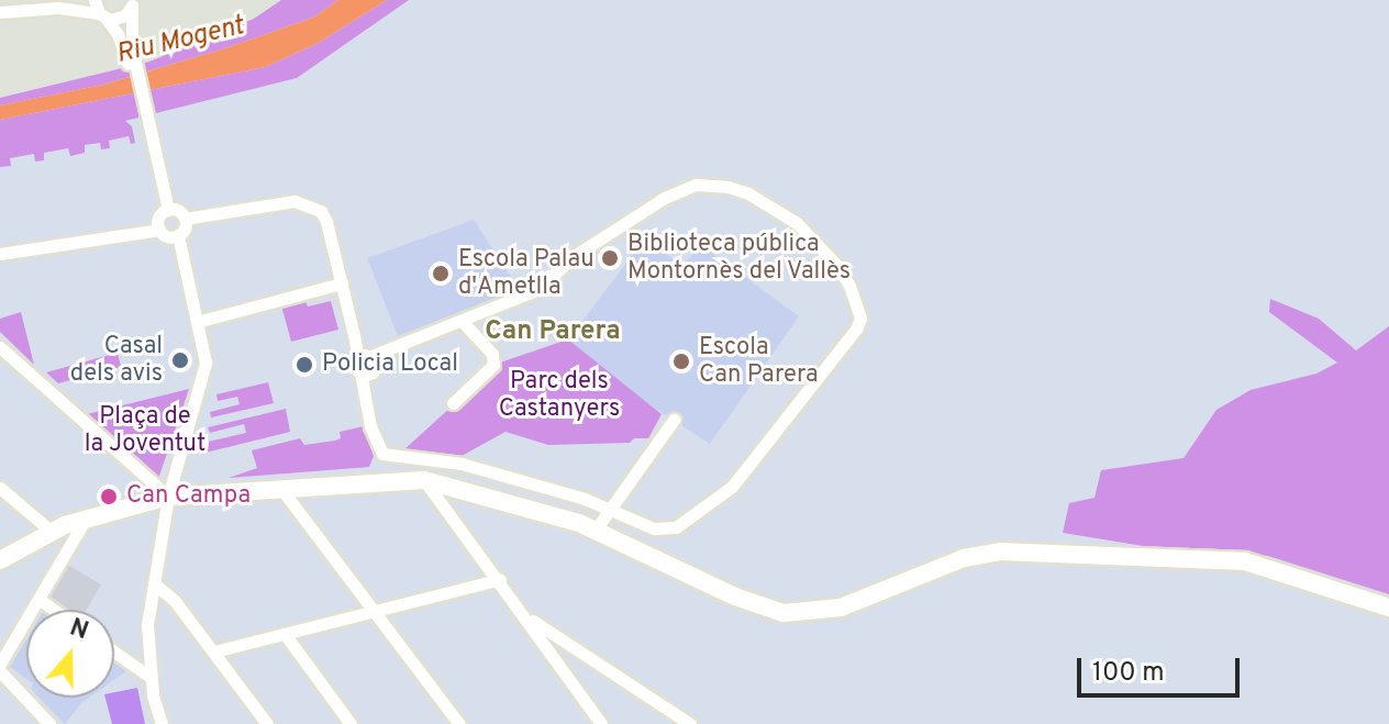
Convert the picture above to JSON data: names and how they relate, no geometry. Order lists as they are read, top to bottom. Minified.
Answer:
{"districts":["Can Parera"],"water":["Riu Mogent"],"parks":["Parc dels Castanyers","Plaça de la Joventut"],"places":["Biblioteca pública Montornès del Vallès","Escola Palau d'Ametlla","Casal dels avis","Escola Can Parera","Policia Local","Can Campa"],"scale_bar":"100 m","north":"top"}
